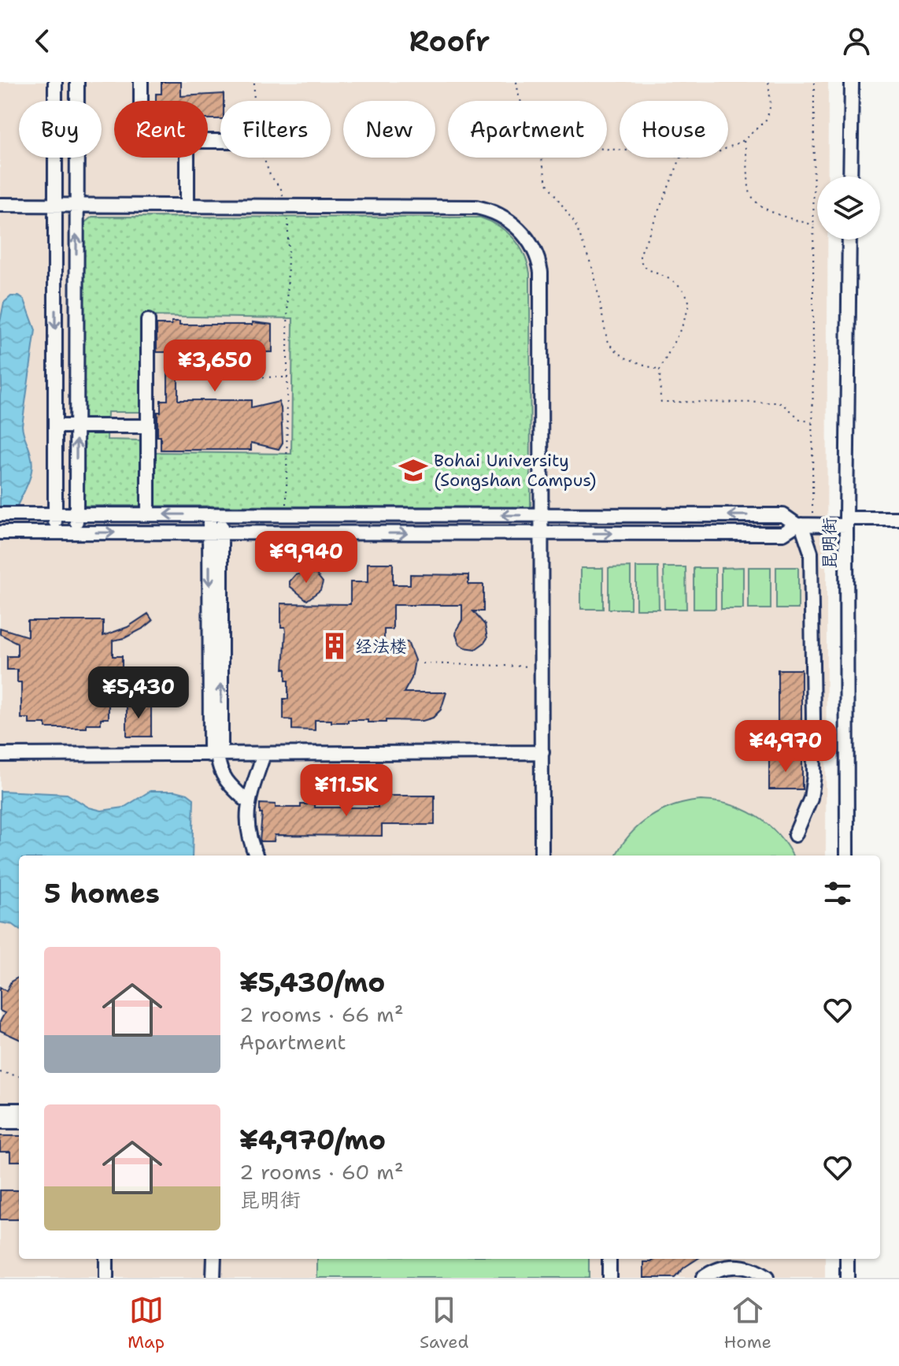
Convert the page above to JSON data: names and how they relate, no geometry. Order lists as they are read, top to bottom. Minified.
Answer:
{"streets":{"street":["昆明街"]},"places":{"school or university":["Bohai University (Songshan Campus)"],"building":["经法楼"]},"page":{"header":"Roofr","chip":["Buy","Rent","Filters","New","Apartment","House"],"price":["¥3,650","¥9,940","¥5,430","¥4,970","¥11.5K"],"heading":"5 homes","list":[{"name":"¥5,430/mo","note":"2 rooms · 66 m² · Apartment"},{"name":"¥4,970/mo","note":"2 rooms · 60 m² · 昆明街"}],"tabs":["Map","Saved","Home"]}}
